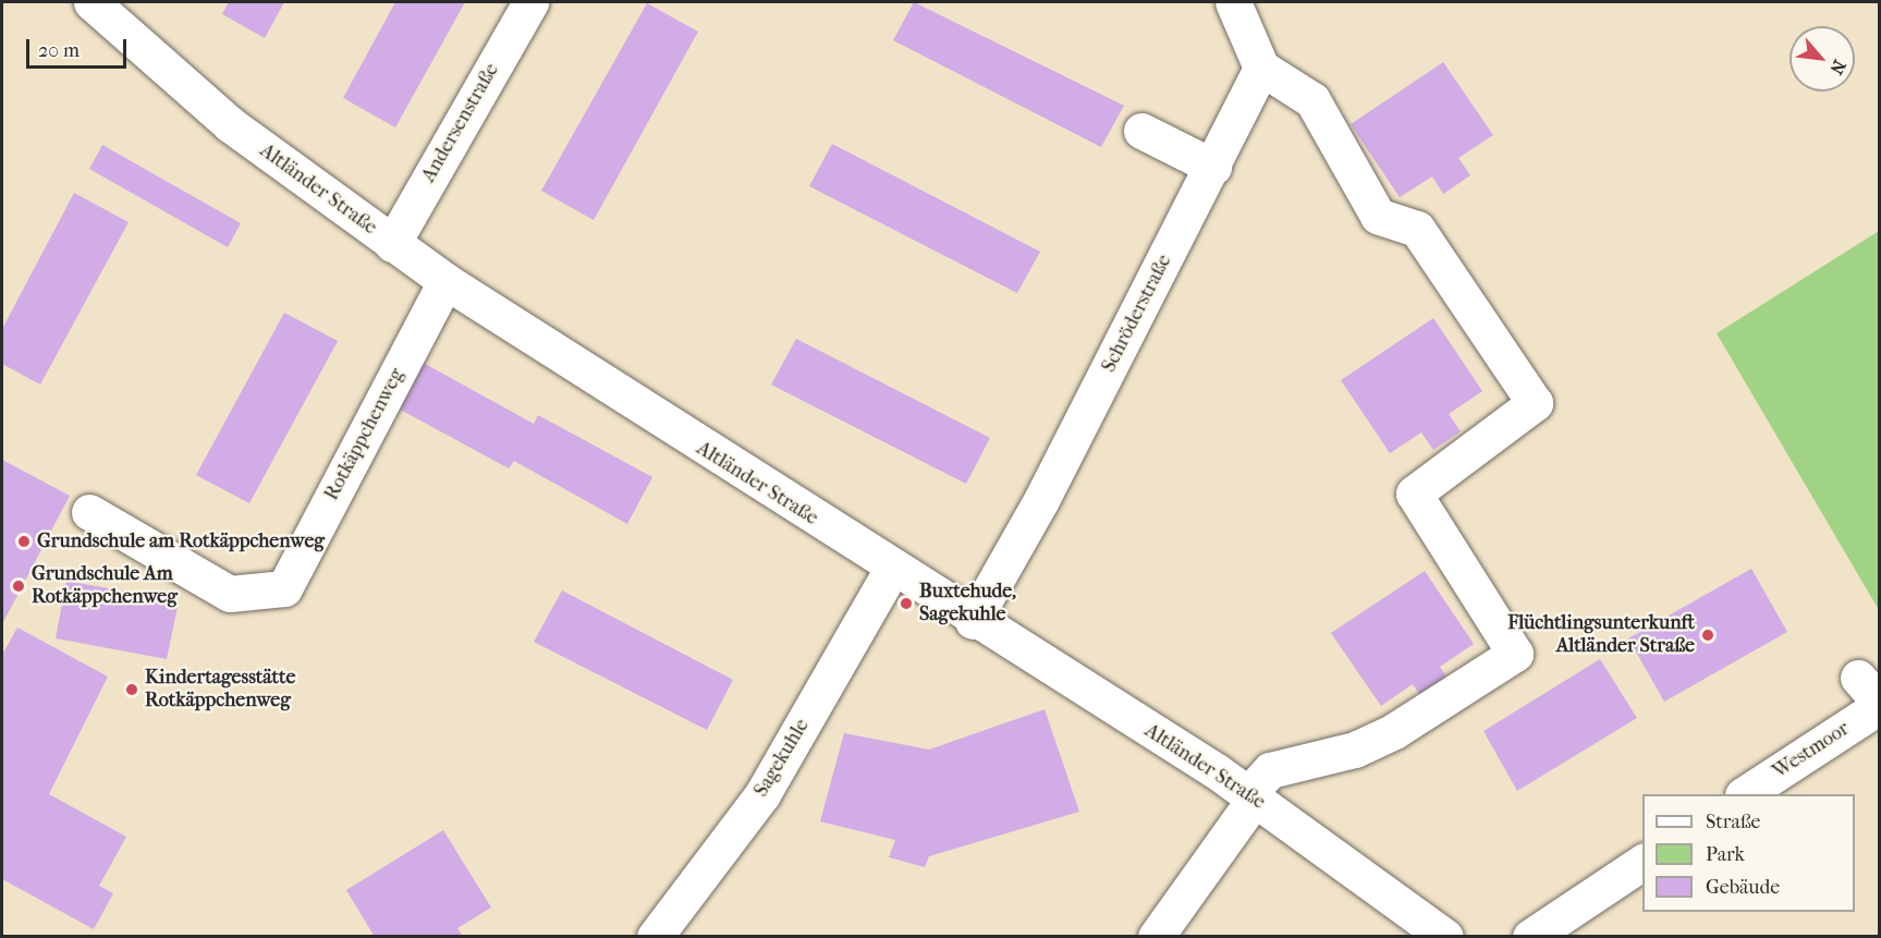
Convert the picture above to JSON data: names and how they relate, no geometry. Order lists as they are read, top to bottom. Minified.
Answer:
{"streets":{"street":["Andersenstraße","Altländer Straße","Schröderstraße","Rotkäppchenweg","Westmoor","Sagekuhle"]},"crossings":[["Andersenstraße","Altländer Straße"],["Altländer Straße","Schröderstraße"],["Altländer Straße","Rotkäppchenweg"],["Altländer Straße","Sagekuhle"]],"places":["Grundschule am Rotkäppchenweg","Grundschule Am Rotkäppchenweg","Buxtehude, Sagekuhle","Flüchtlingsunterkunft Altländer Straße","Kindertagesstätte Rotkäppchenweg"],"legend":["Straße","Park","Gebäude"],"scale_bar":"20 m","north":"bottom right"}
